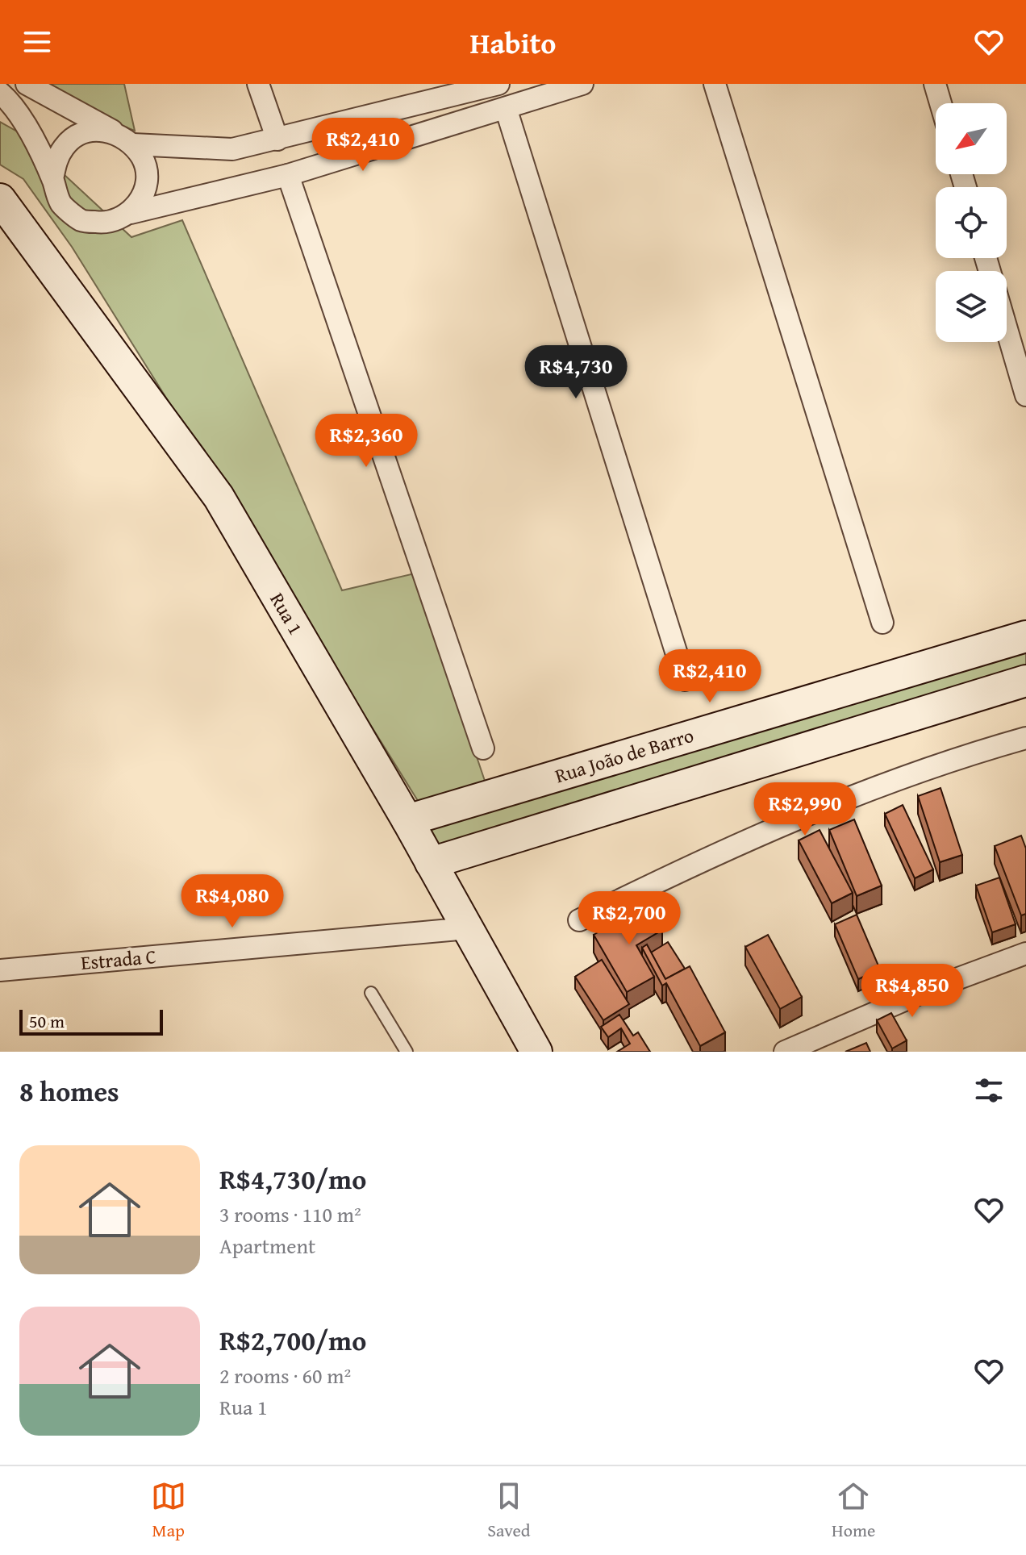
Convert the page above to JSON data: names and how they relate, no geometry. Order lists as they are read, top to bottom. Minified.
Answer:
{"streets":{"street":["Rua 1","Rua João de Barro","Estrada C"]},"crossings":[["Rua 1","Rua João de Barro"],["Rua 1","Estrada C"]],"scale_bar":"50 m","north":"bottom left","page":{"header":"Habito","price":["R$2,410","R$4,730","R$2,360","R$2,410","R$2,990","R$4,080","R$2,700","R$4,850"],"scale":"50 m","heading":"8 homes","list":[{"name":"R$4,730/mo","note":"3 rooms · 110 m² · Apartment"},{"name":"R$2,700/mo","note":"2 rooms · 60 m² · Rua 1"}],"tabs":["Map","Saved","Home"]}}
